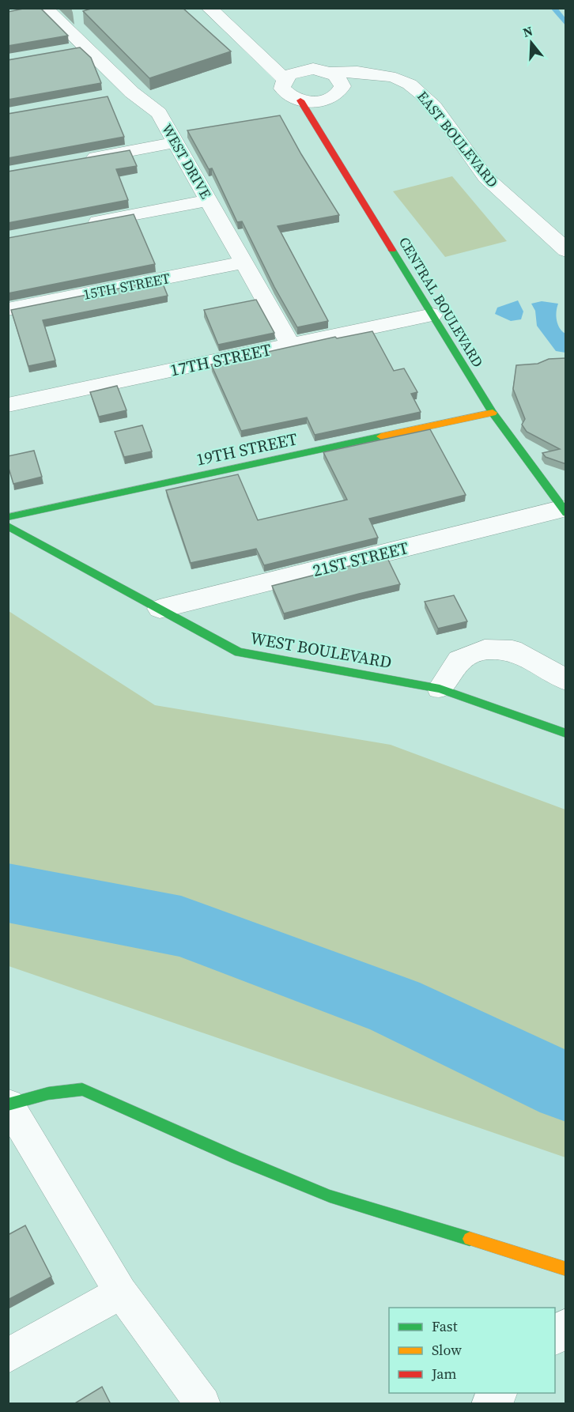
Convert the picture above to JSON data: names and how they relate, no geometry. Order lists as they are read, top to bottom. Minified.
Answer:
{"streets":{"street":["EAST BOULEVARD","WEST DRIVE","15TH STREET","CENTRAL BOULEVARD","17TH STREET","19TH STREET","21ST STREET","WEST BOULEVARD"]},"crossings":[["WEST DRIVE","15TH STREET"],["WEST DRIVE","17TH STREET"],["CENTRAL BOULEVARD","17TH STREET"],["CENTRAL BOULEVARD","19TH STREET"],["CENTRAL BOULEVARD","21ST STREET"],["21ST STREET","WEST BOULEVARD"]],"legend":["Fast","Slow","Jam"],"north":"top"}
